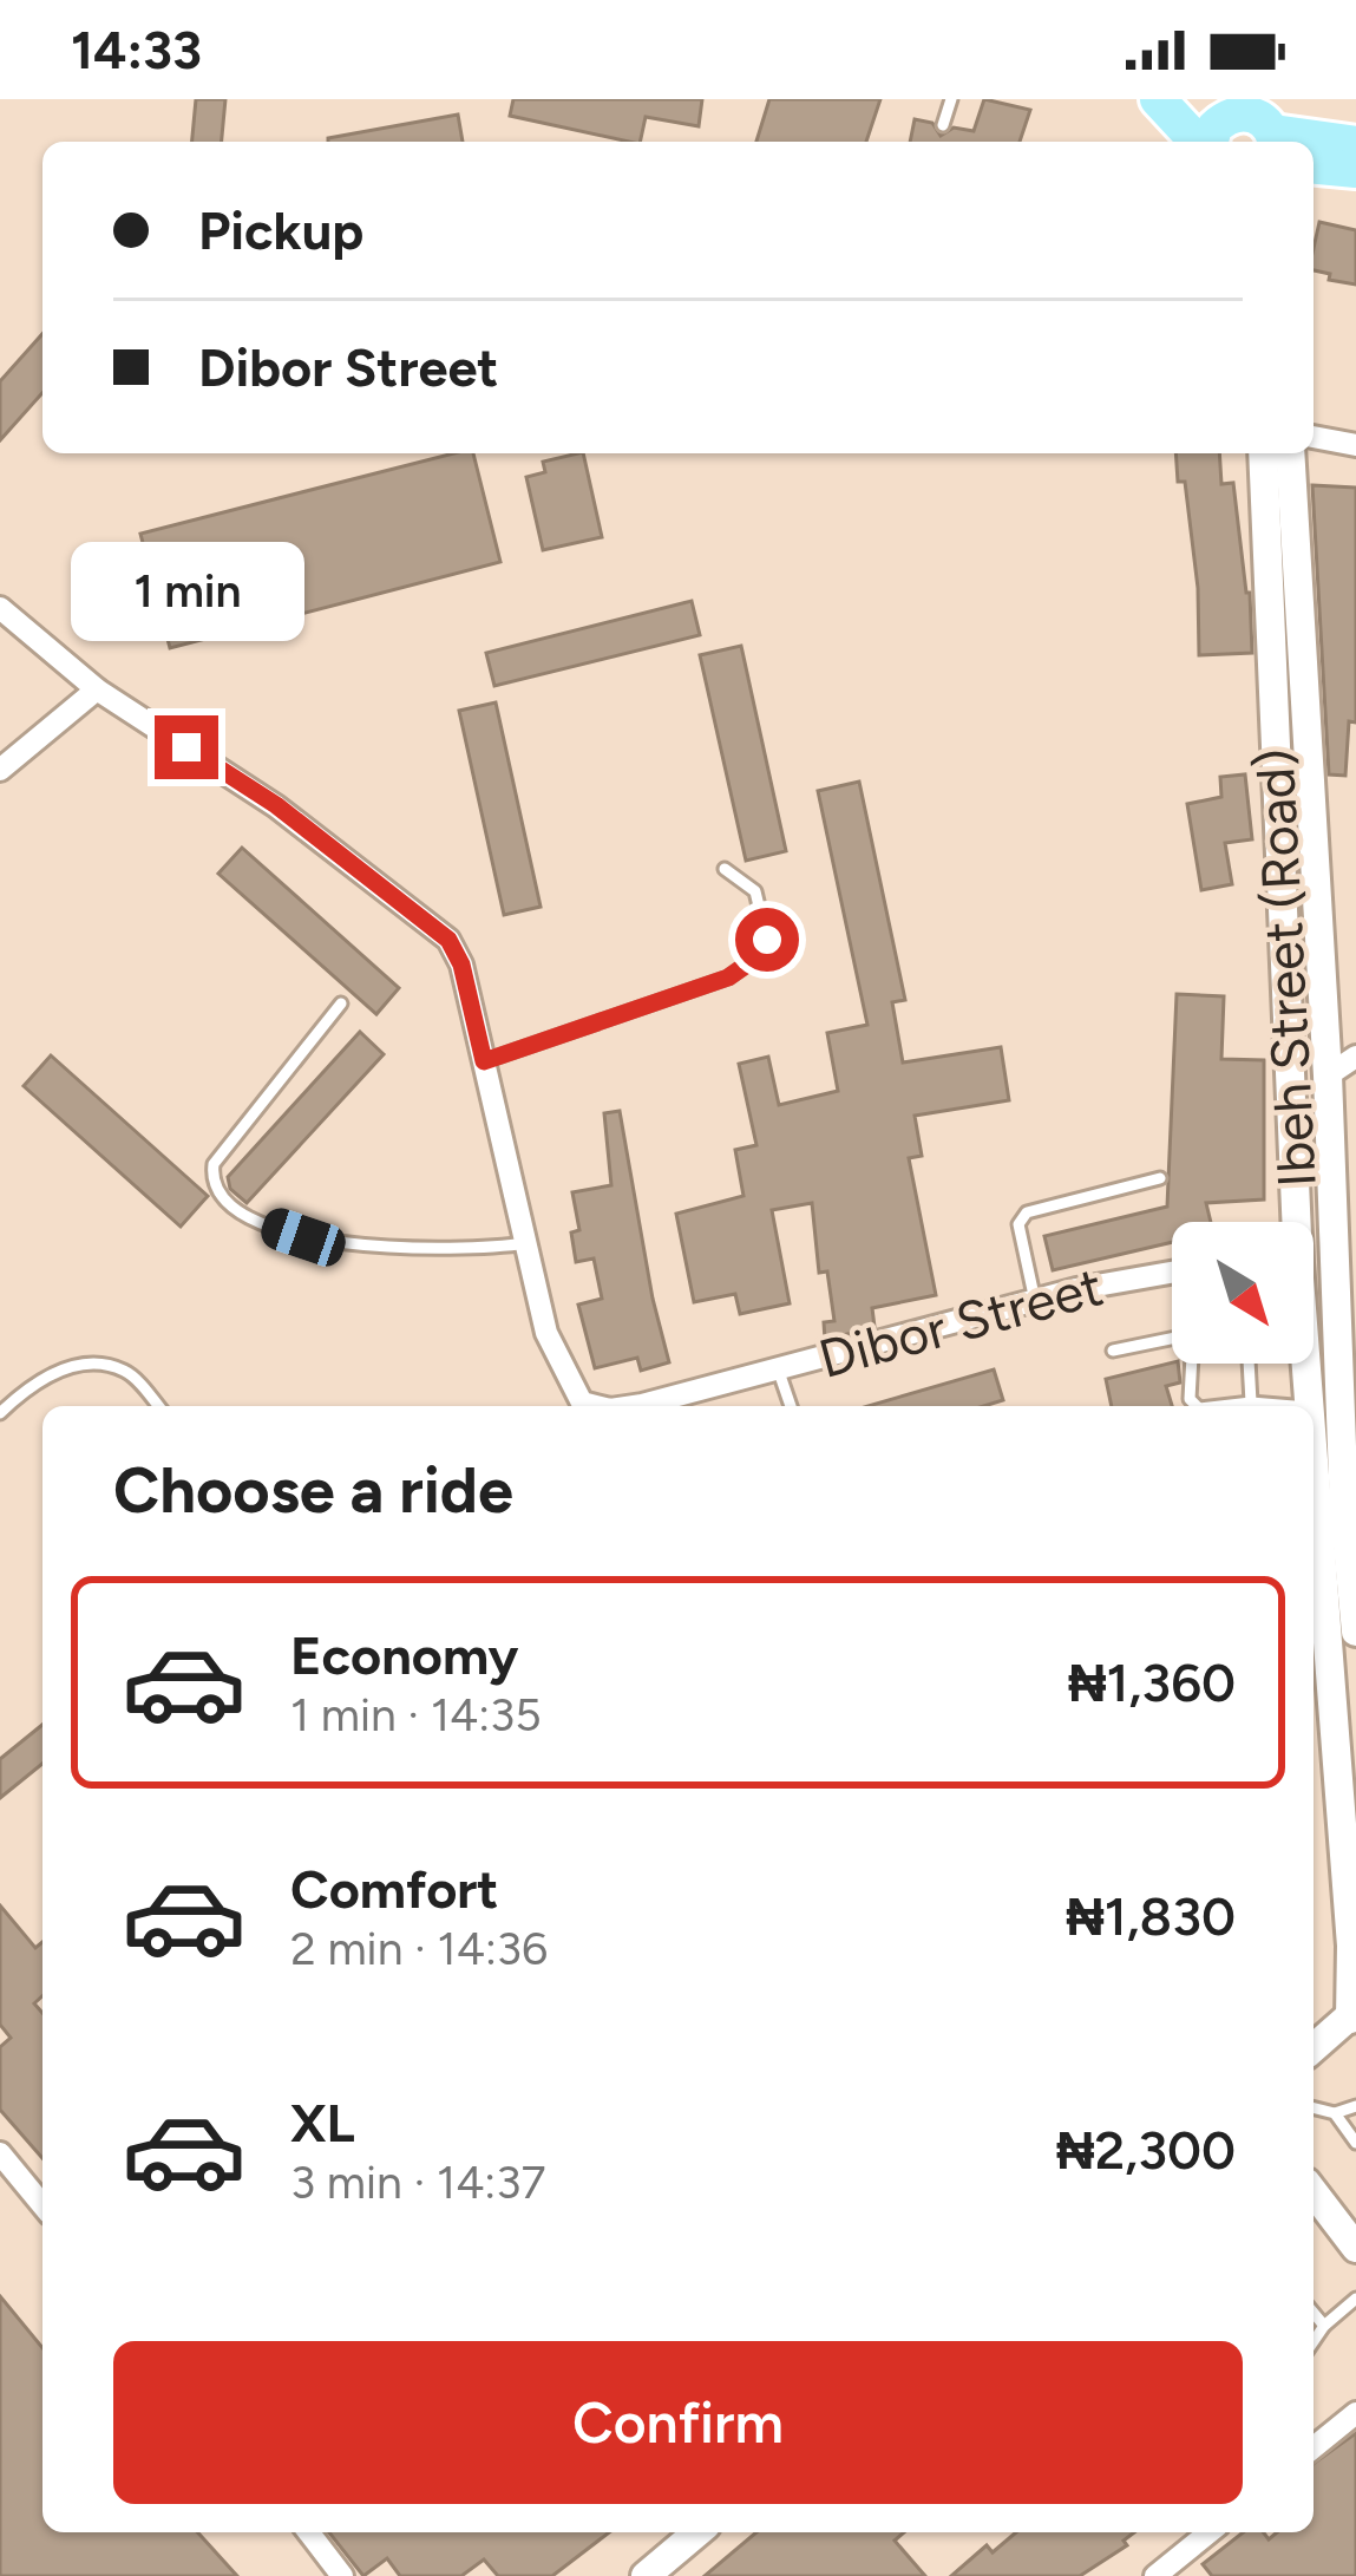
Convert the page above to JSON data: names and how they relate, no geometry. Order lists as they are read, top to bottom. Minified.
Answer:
{"streets":{"street":["Ibeh Street (Road)","Dibor Street"]},"north":"bottom right","page":{"status":"14:33","banner":["Pickup","Dibor Street"],"bubble":"1 min","heading":"Choose a ride","list":[{"name":"Economy","note":"1 min · 14:35","value":"₦1,360"},{"name":"Comfort","note":"2 min · 14:36","value":"₦1,830"},{"name":"XL","note":"3 min · 14:37","value":"₦2,300"}],"buttons":"Confirm"}}
